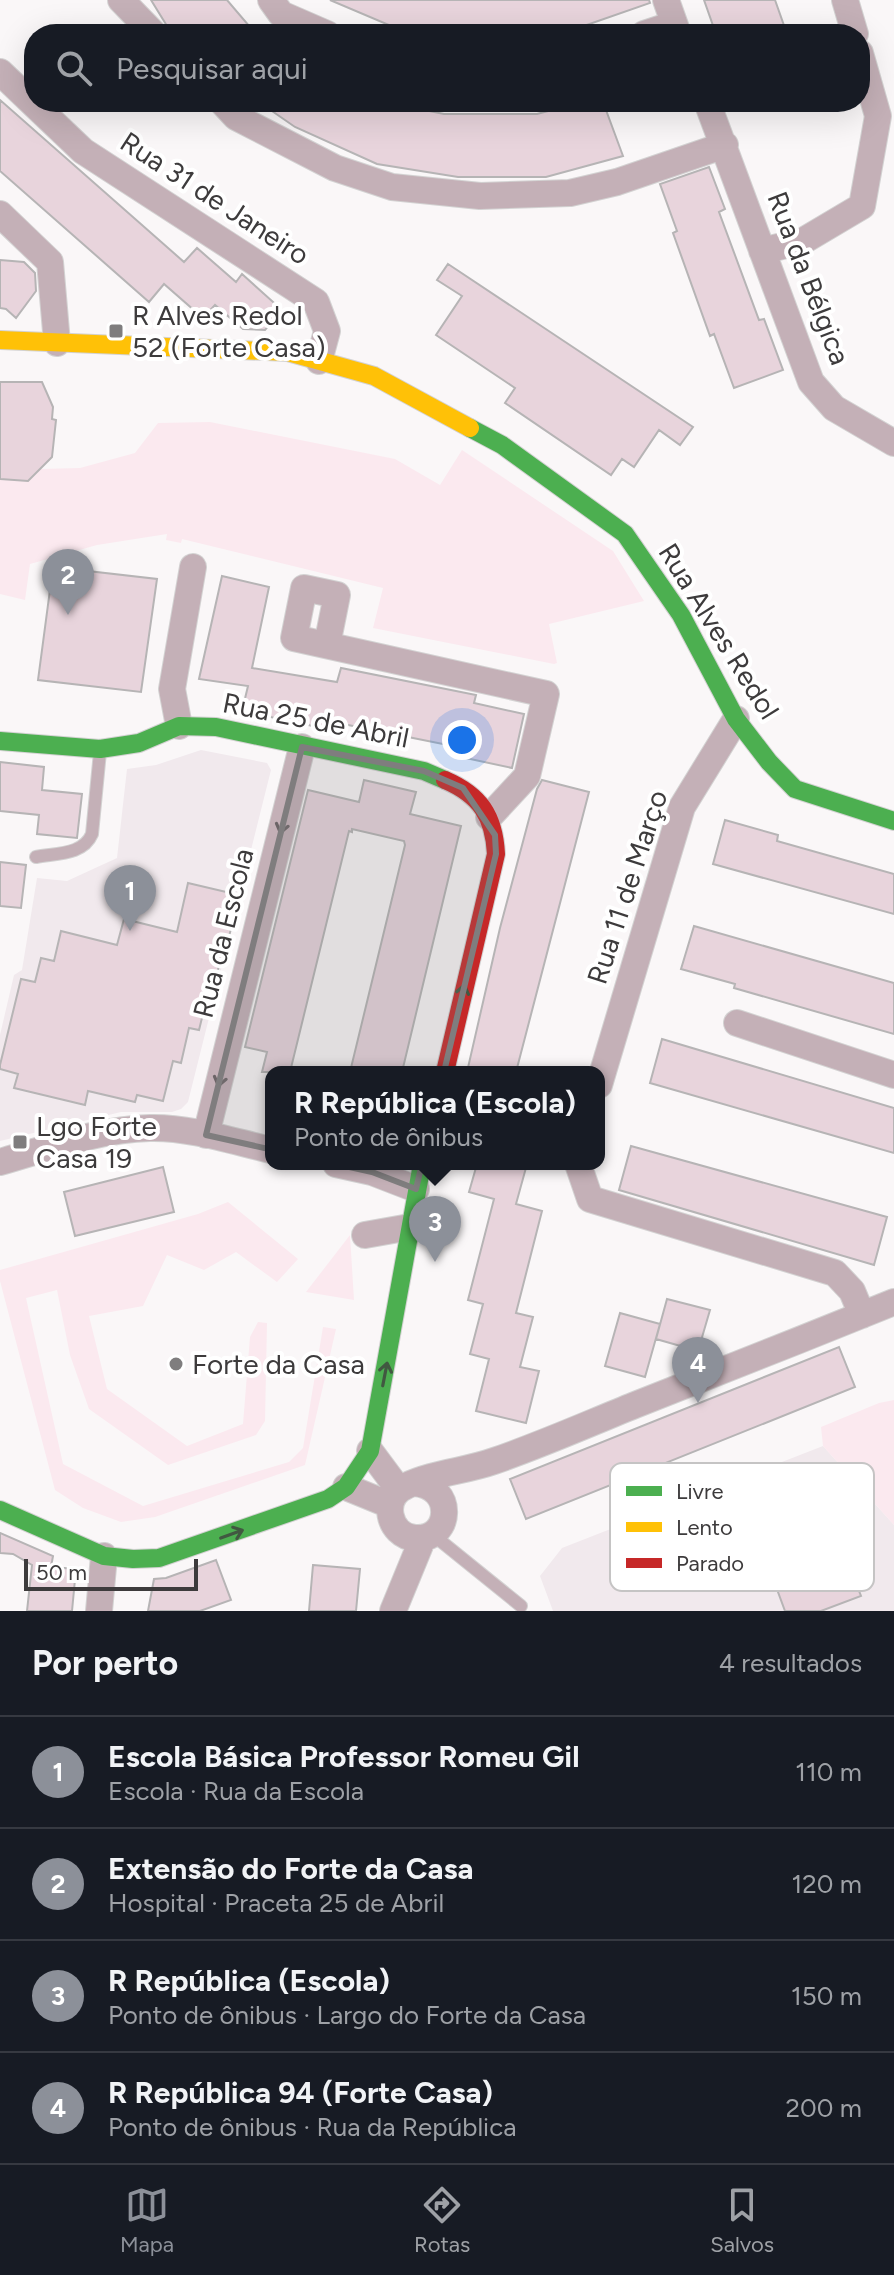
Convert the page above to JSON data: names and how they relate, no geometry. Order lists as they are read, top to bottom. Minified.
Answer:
{"streets":{"street":["Rua 31 de Janeiro","Rua da Bélgica","Rua Alves Redol","Rua 25 de Abril","Rua 11 de Março","Rua da Escola"]},"crossings":[["Rua 31 de Janeiro","Rua Alves Redol"],["Rua Alves Redol","Rua 11 de Março"],["Rua 25 de Abril","Rua da Escola"]],"places":{"transit":["R Alves Redol 52 (Forte Casa)","Lgo Forte Casa 19"],"other":["Forte da Casa"]},"legend":["Livre","Lento","Parado"],"scale_bar":"50 m","page":{"search":"Pesquisar aqui","pins":["2","1","3","4"],"popup":["R República (Escola)","Ponto de ônibus"],"scale":"50 m","heading":["Por perto","4 resultados"],"list":[{"mark":"1","name":"Escola Básica Professor Romeu Gil","note":"Escola · Rua da Escola","value":"110 m"},{"mark":"2","name":"Extensão do Forte da Casa","note":"Hospital · Praceta 25 de Abril","value":"120 m"},{"mark":"3","name":"R República (Escola)","note":"Ponto de ônibus · Largo do Forte da Casa","value":"150 m"},{"mark":"4","name":"R República 94 (Forte Casa)","note":"Ponto de ônibus · Rua da República","value":"200 m"}],"nav":["Mapa","Rotas","Salvos"]}}
